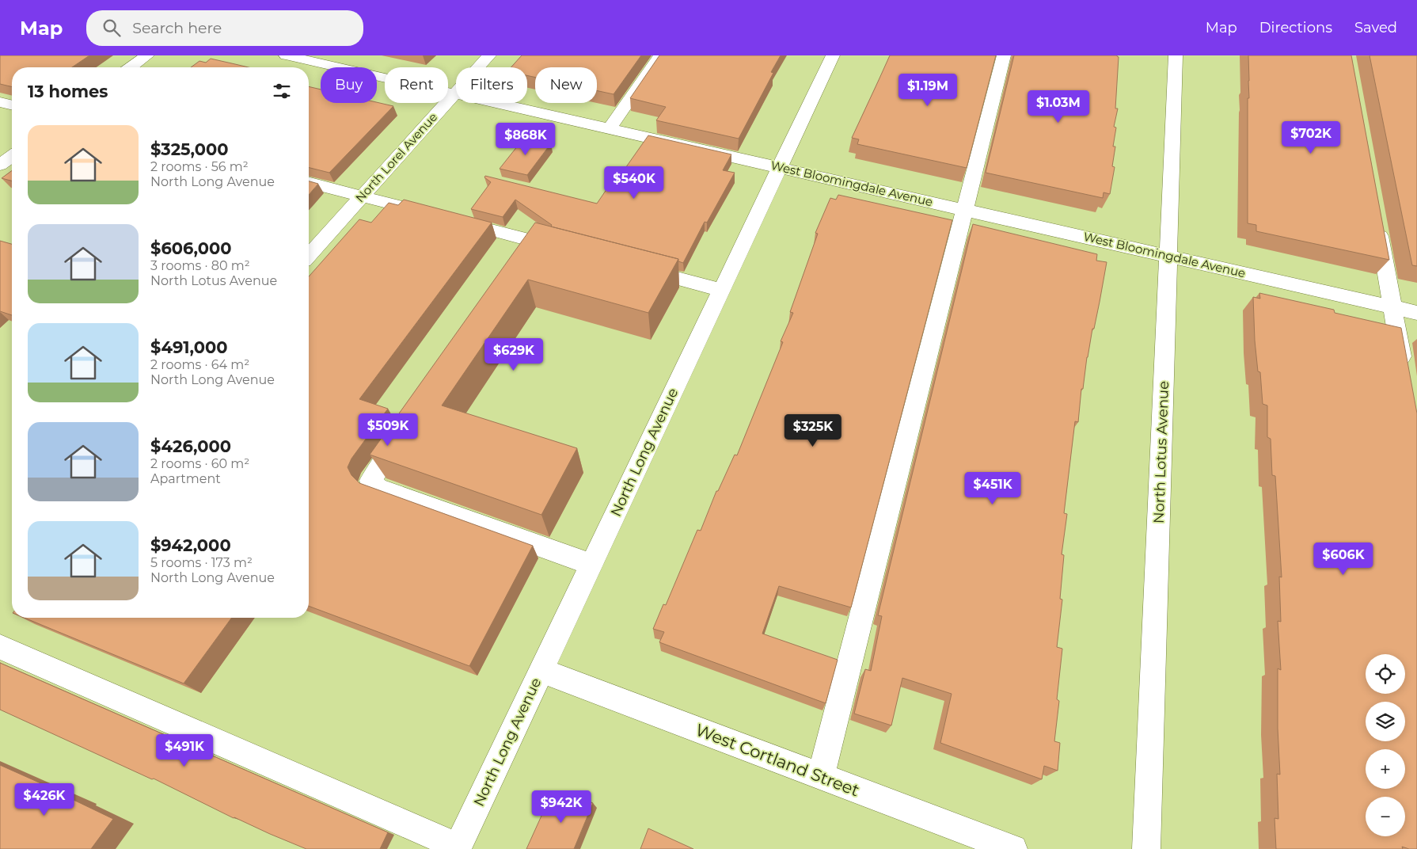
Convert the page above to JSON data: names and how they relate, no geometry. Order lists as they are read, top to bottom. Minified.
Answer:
{"streets":{"street":["North Lorel Avenue","West Bloomingdale Avenue","North Long Avenue","North Lotus Avenue","West Cortland Street"]},"crossings":[["North Lorel Avenue","West Bloomingdale Avenue"],["West Bloomingdale Avenue","North Long Avenue"],["West Bloomingdale Avenue","North Lotus Avenue"],["North Long Avenue","West Cortland Street"]],"page":{"header":"Map","search":"Search here","nav":["Map","Directions","Saved"],"chip":["Buy","Rent","Filters","New"],"heading":"13 homes","price":["$1.19M","$1.03M","$702K","$868K","$540K","$629K","$509K","$325K","$451K","$606K","$491K","$426K","$942K"],"list":[{"name":"$325,000","note":"2 rooms · 56 m² · North Long Avenue"},{"name":"$606,000","note":"3 rooms · 80 m² · North Lotus Avenue"},{"name":"$491,000","note":"2 rooms · 64 m² · North Long Avenue"},{"name":"$426,000","note":"2 rooms · 60 m² · Apartment"},{"name":"$942,000","note":"5 rooms · 173 m² · North Long Avenue"}],"map_buttons":["+","−"]}}
